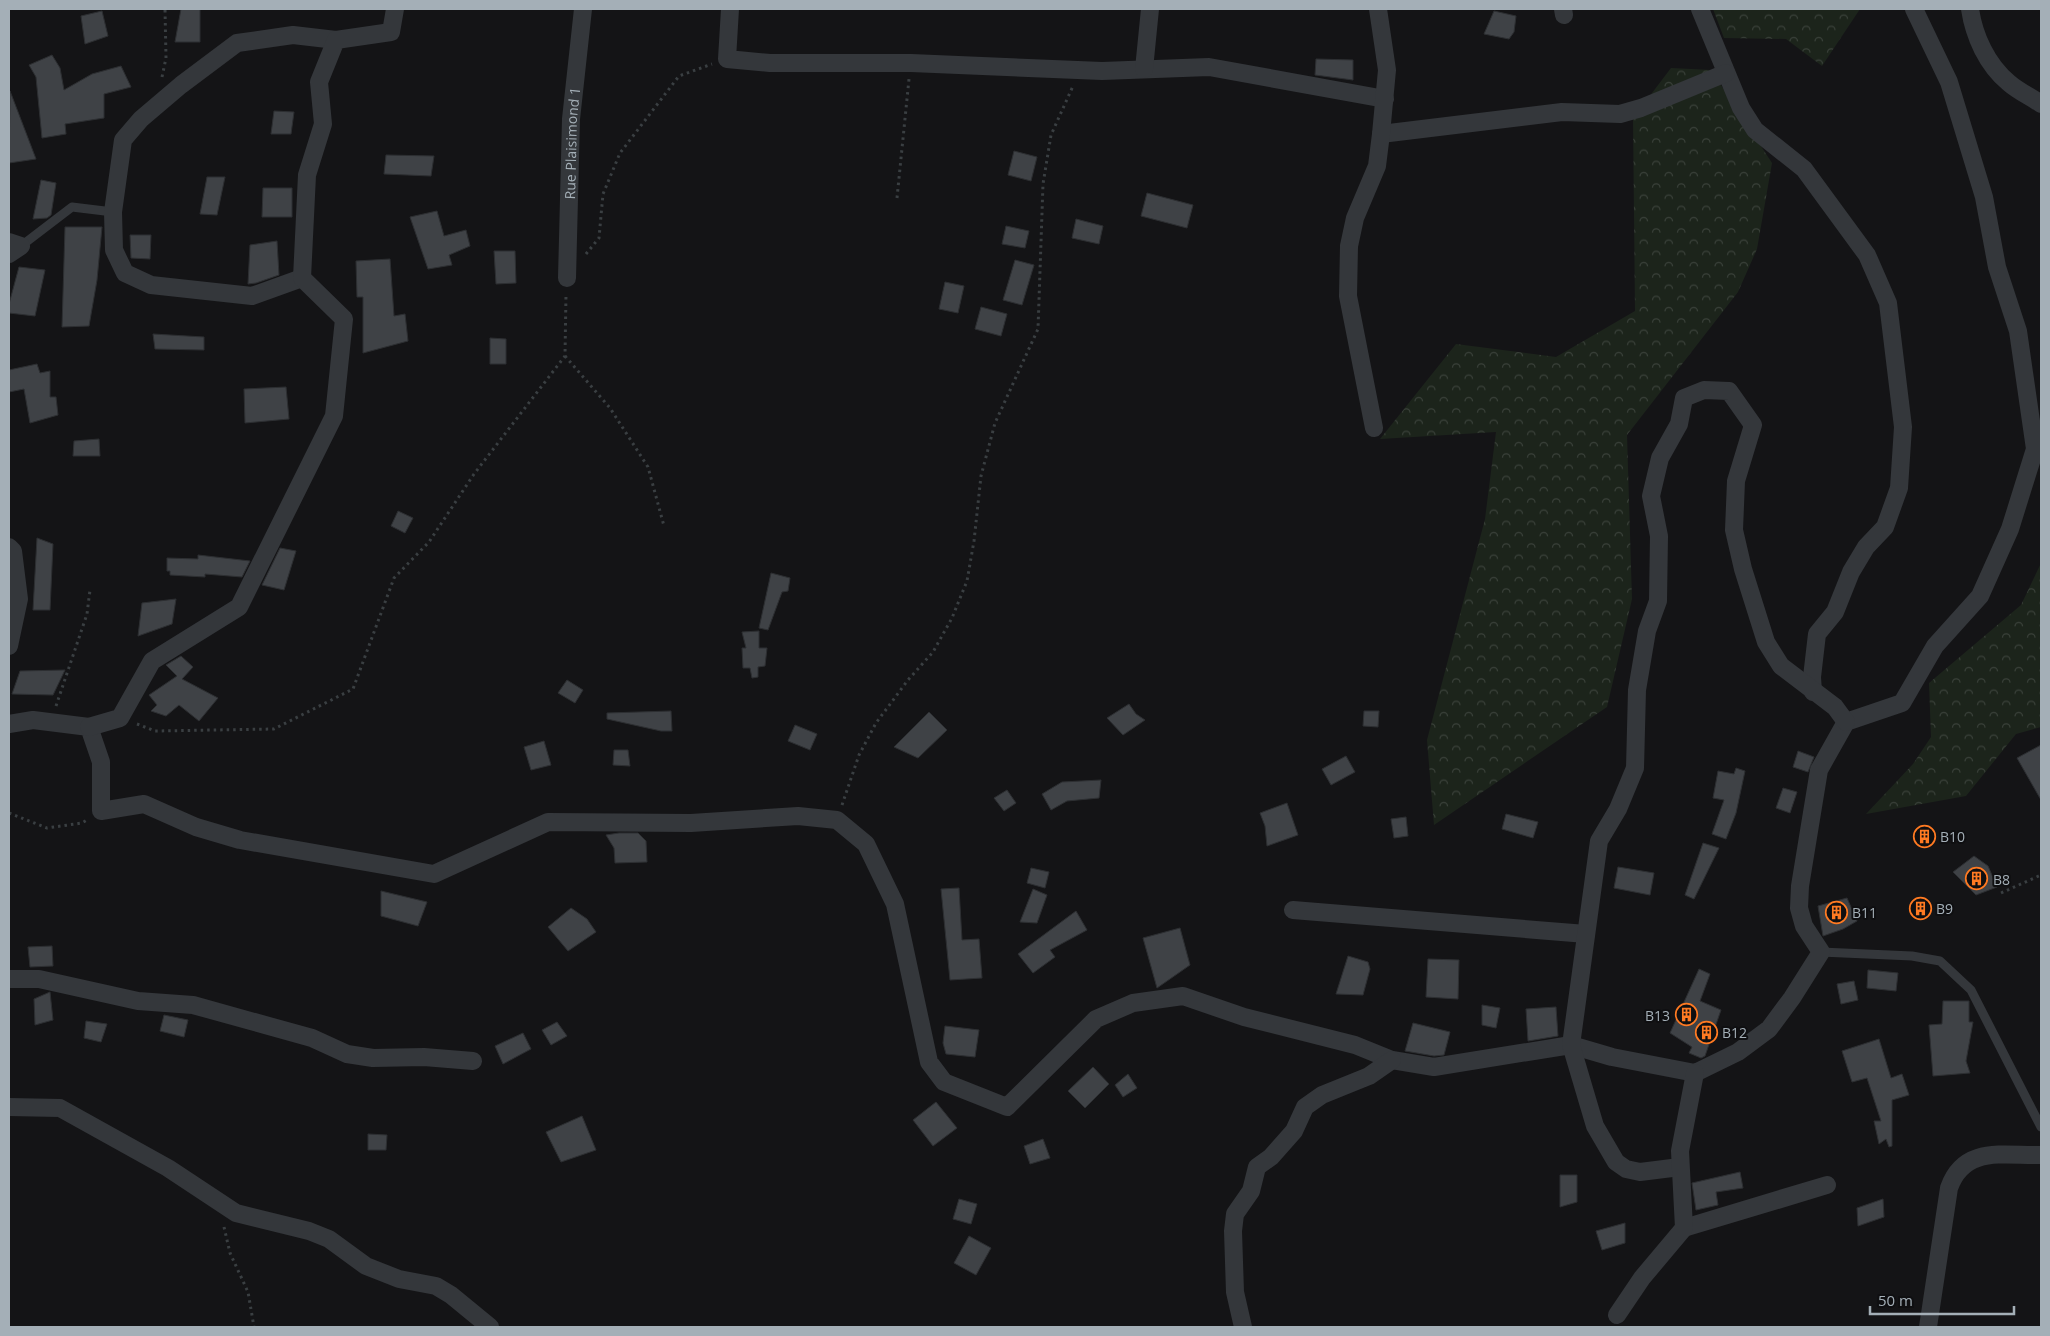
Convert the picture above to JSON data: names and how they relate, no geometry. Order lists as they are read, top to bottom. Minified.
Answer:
{"streets":{"street":["Rue Plaisimond 1"]},"places":{"building":["B10","B8","B9","B11","B13","B12"]},"scale_bar":"50 m"}
